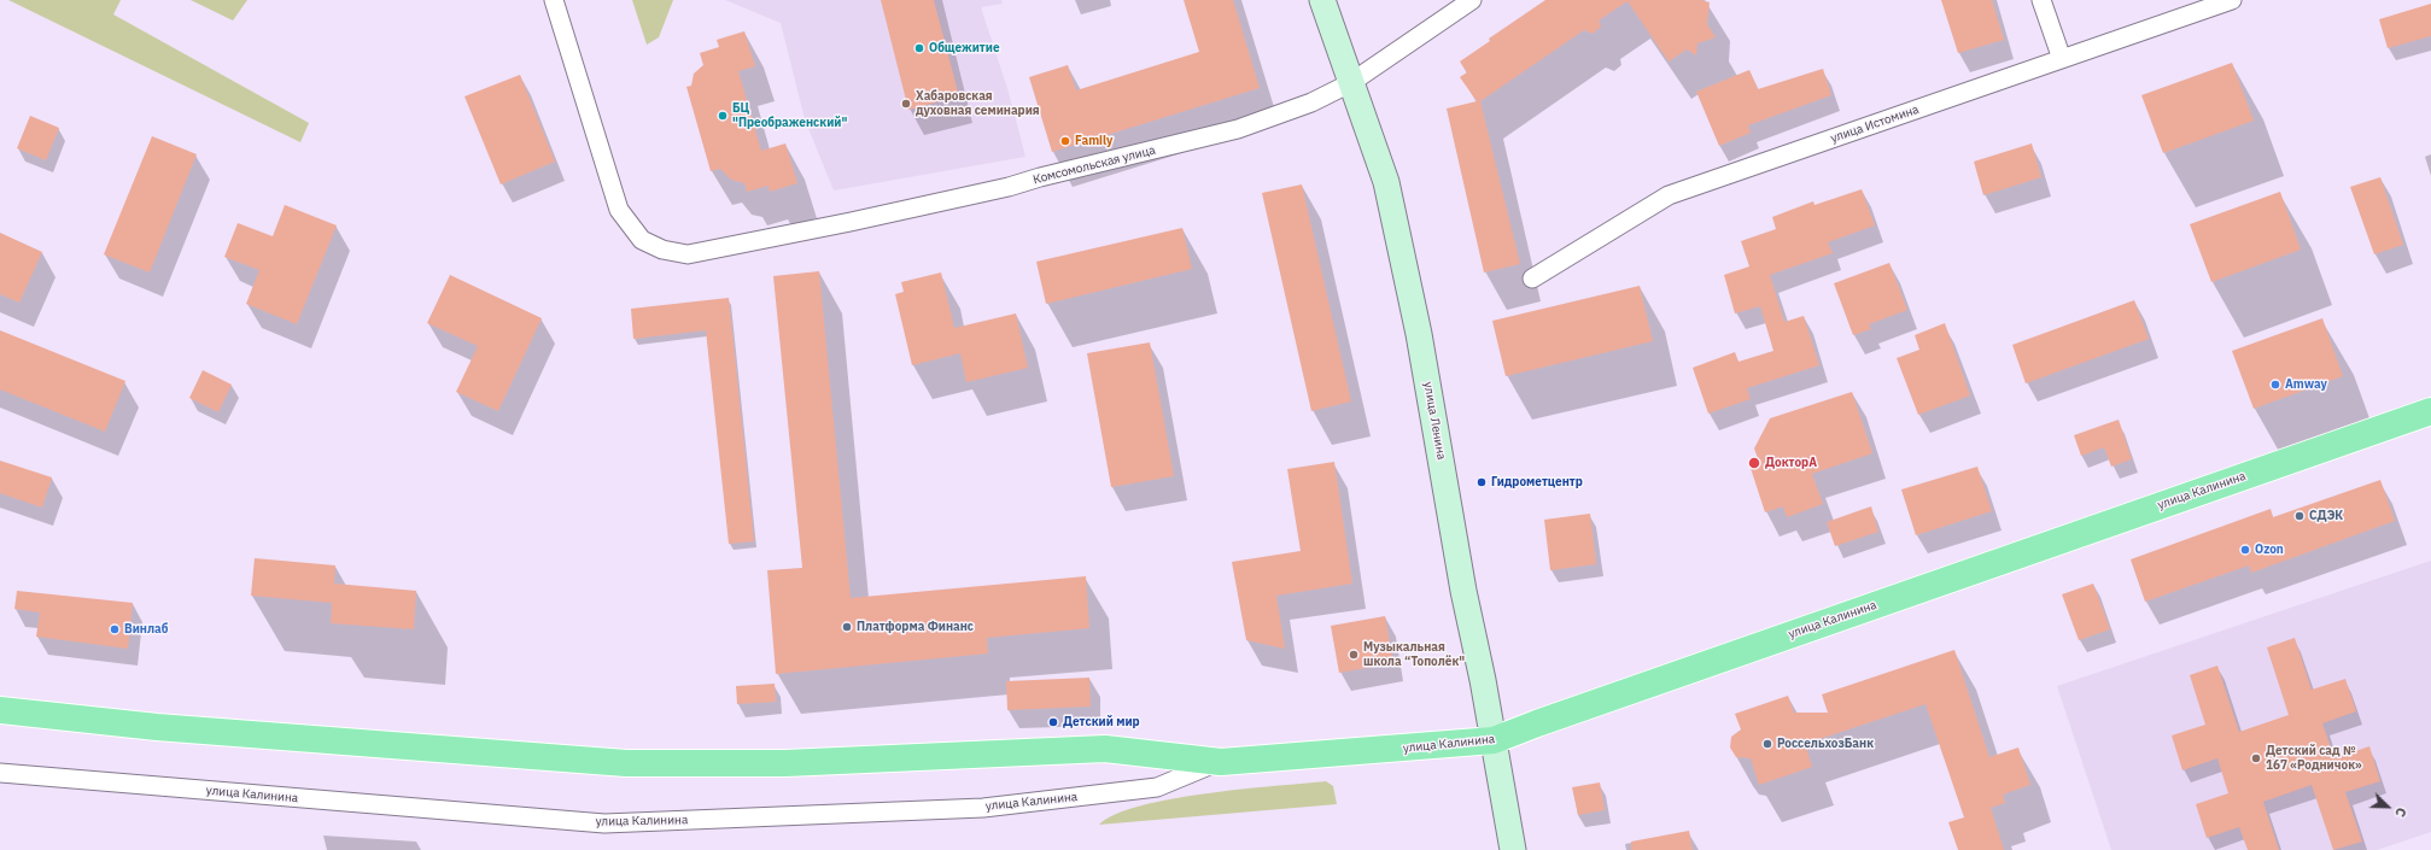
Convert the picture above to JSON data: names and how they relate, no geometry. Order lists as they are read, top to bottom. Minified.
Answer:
{"streets":{"main road":["улица Ленина","улица Калинина"],"street":["улица Истомина","Комсомольская улица"]},"crossings":[["Комсомольская улица","улица Ленина"],["улица Ленина","улица Калинина"]],"places":["Общежитие","Хабаровская духовная семинария","БЦ \"Преображенский\"","Family","Amway","ДокторА","Гидрометцентр","СДЭК","Ozon","Платформа Финанс","Винлаб","Музыкальная школа “Тополёк\"","Детский мир","РоссельхозБанк","Детский сад № 167 «Родничок»"],"north":"bottom right"}
